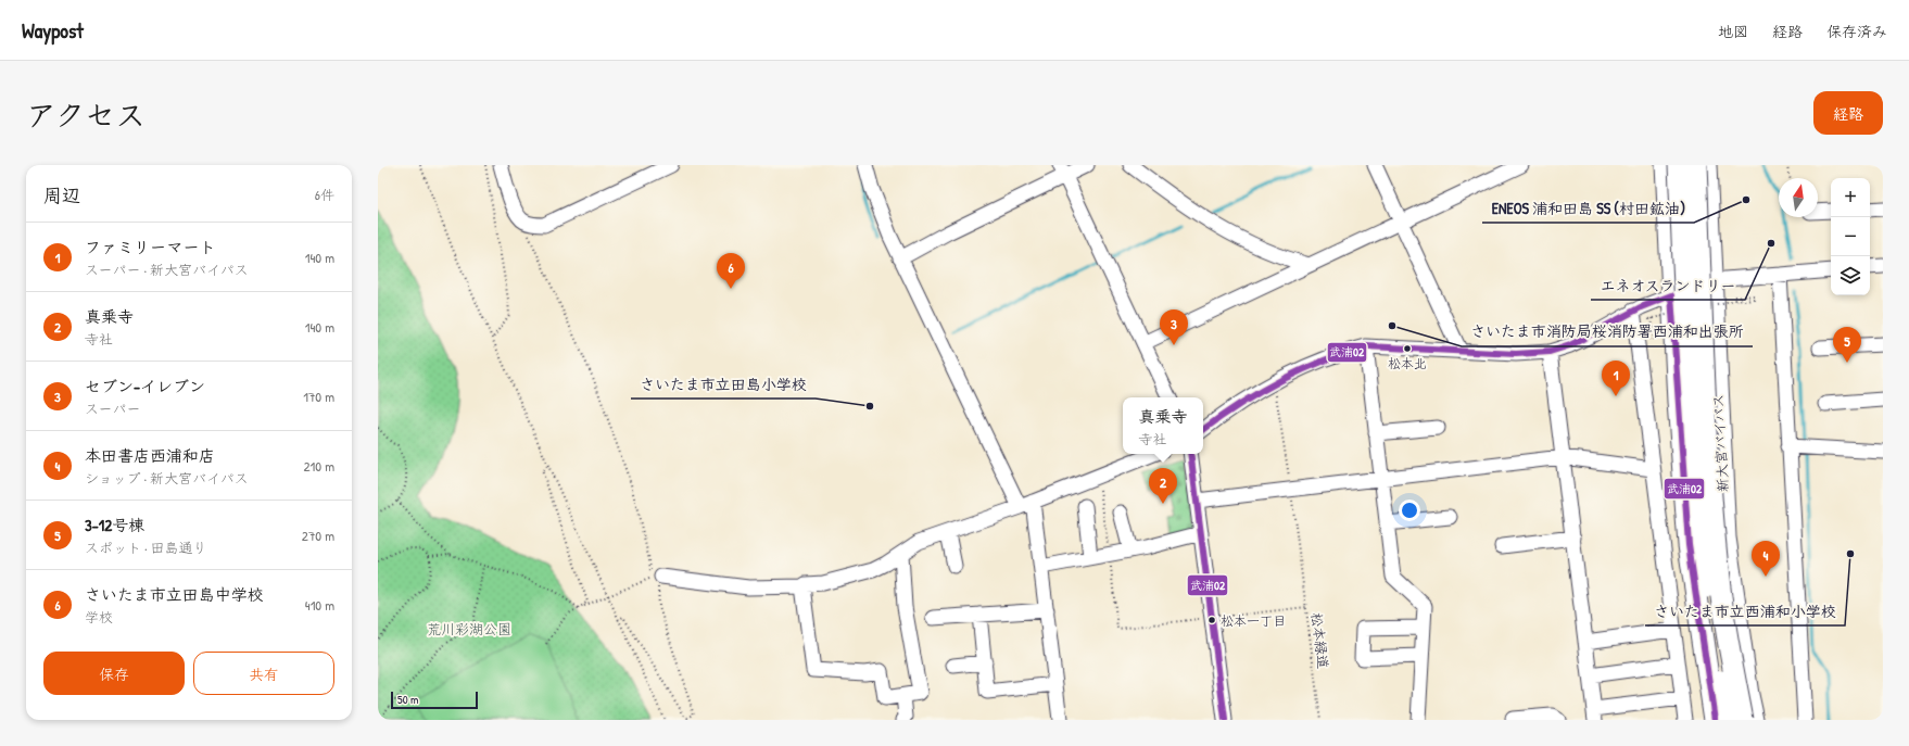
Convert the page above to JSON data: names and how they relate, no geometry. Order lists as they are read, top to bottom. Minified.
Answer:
{"streets":{"highway":["新大宮バイパス"],"path":["松本緑道"]},"parks":["荒川彩湖公園"],"places":["ENEOS 浦和田島 SS (村田鉱油)","エネオスランドリー","さいたま市消防局桜消防署西浦和出張所","松本北","さいたま市立田島小学校","さいたま市立西浦和小学校","松本一丁目"],"lines":["transit line 武浦02"],"scale_bar":"50 m","north":"top","page":{"header":"Waypost","nav":["地図","経路","保存済み"],"title":"アクセス","buttons":["経路",["保存","共有"]],"heading":["周辺","6件"],"map_buttons":["+","−"],"list":[{"mark":"1","name":"ファミリーマート","note":"スーパー · 新大宮バイパス","value":"140 m"},{"mark":"2","name":"真乗寺","note":"寺社","value":"140 m"},{"mark":"3","name":"セブン-イレブン","note":"スーパー","value":"170 m"},{"mark":"4","name":"本田書店西浦和店","note":"ショップ · 新大宮バイパス","value":"210 m"},{"mark":"5","name":"3-12号棟","note":"スポット · 田島通り","value":"270 m"},{"mark":"6","name":"さいたま市立田島中学校","note":"学校","value":"410 m"}],"pins":["6","3","5","1","2","4"],"popup":["真乗寺","寺社"],"scale":"50 m"}}
